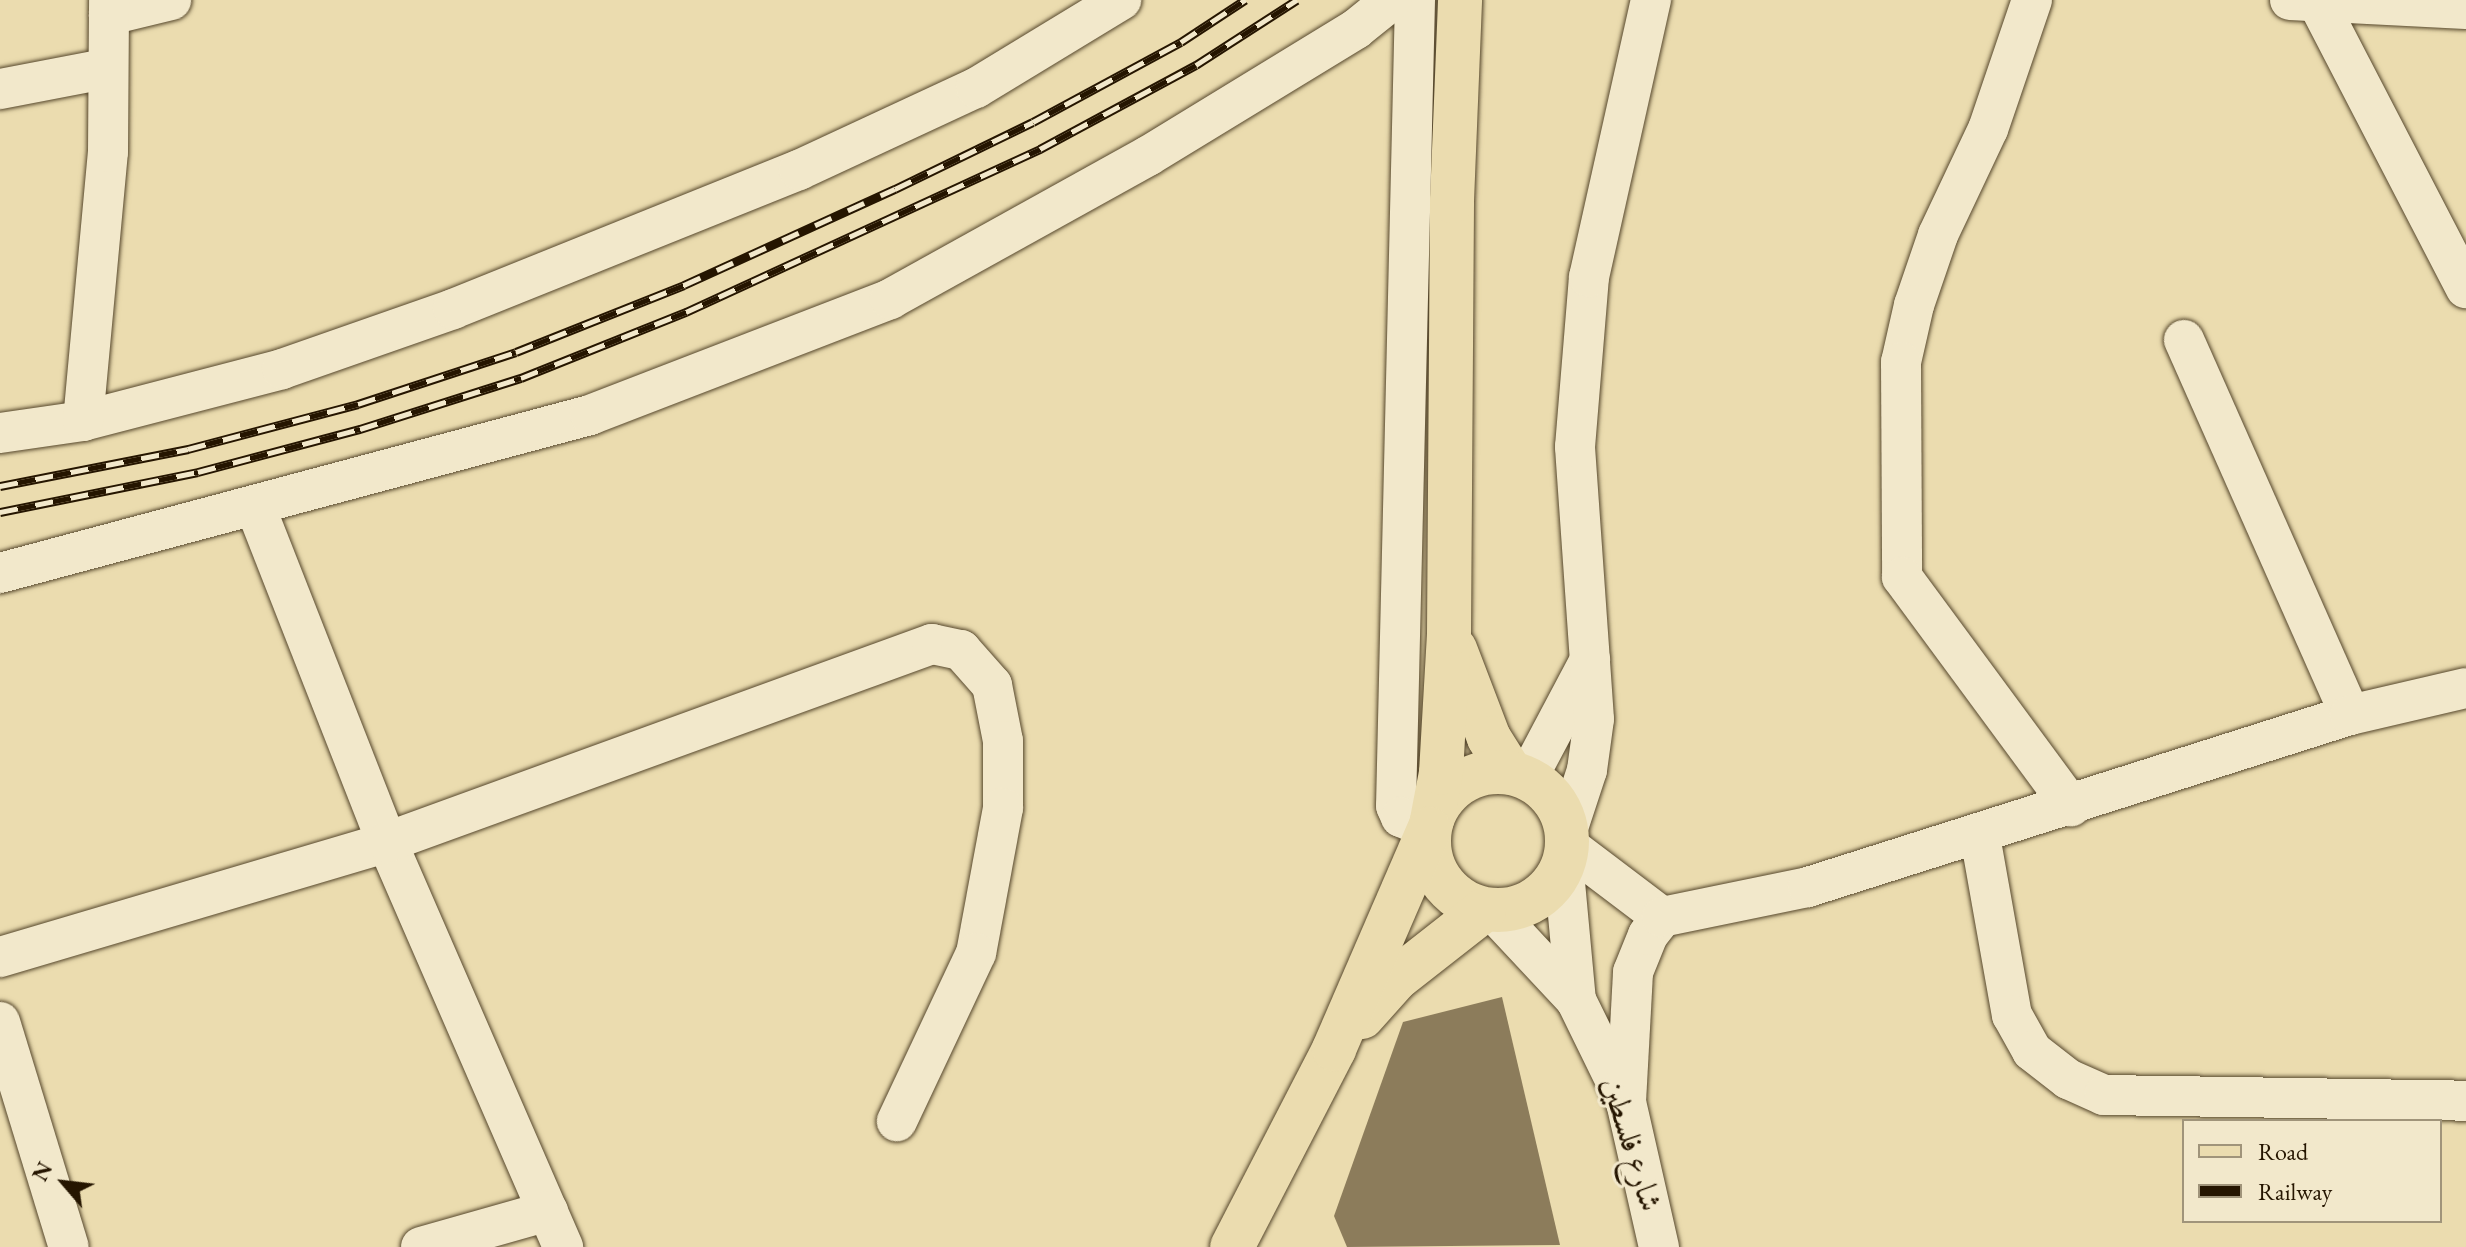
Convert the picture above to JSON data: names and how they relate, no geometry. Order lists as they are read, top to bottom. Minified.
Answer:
{"streets":{"street":["شارع فلسطين"]},"legend":["Road","Railway"],"north":"top left"}
